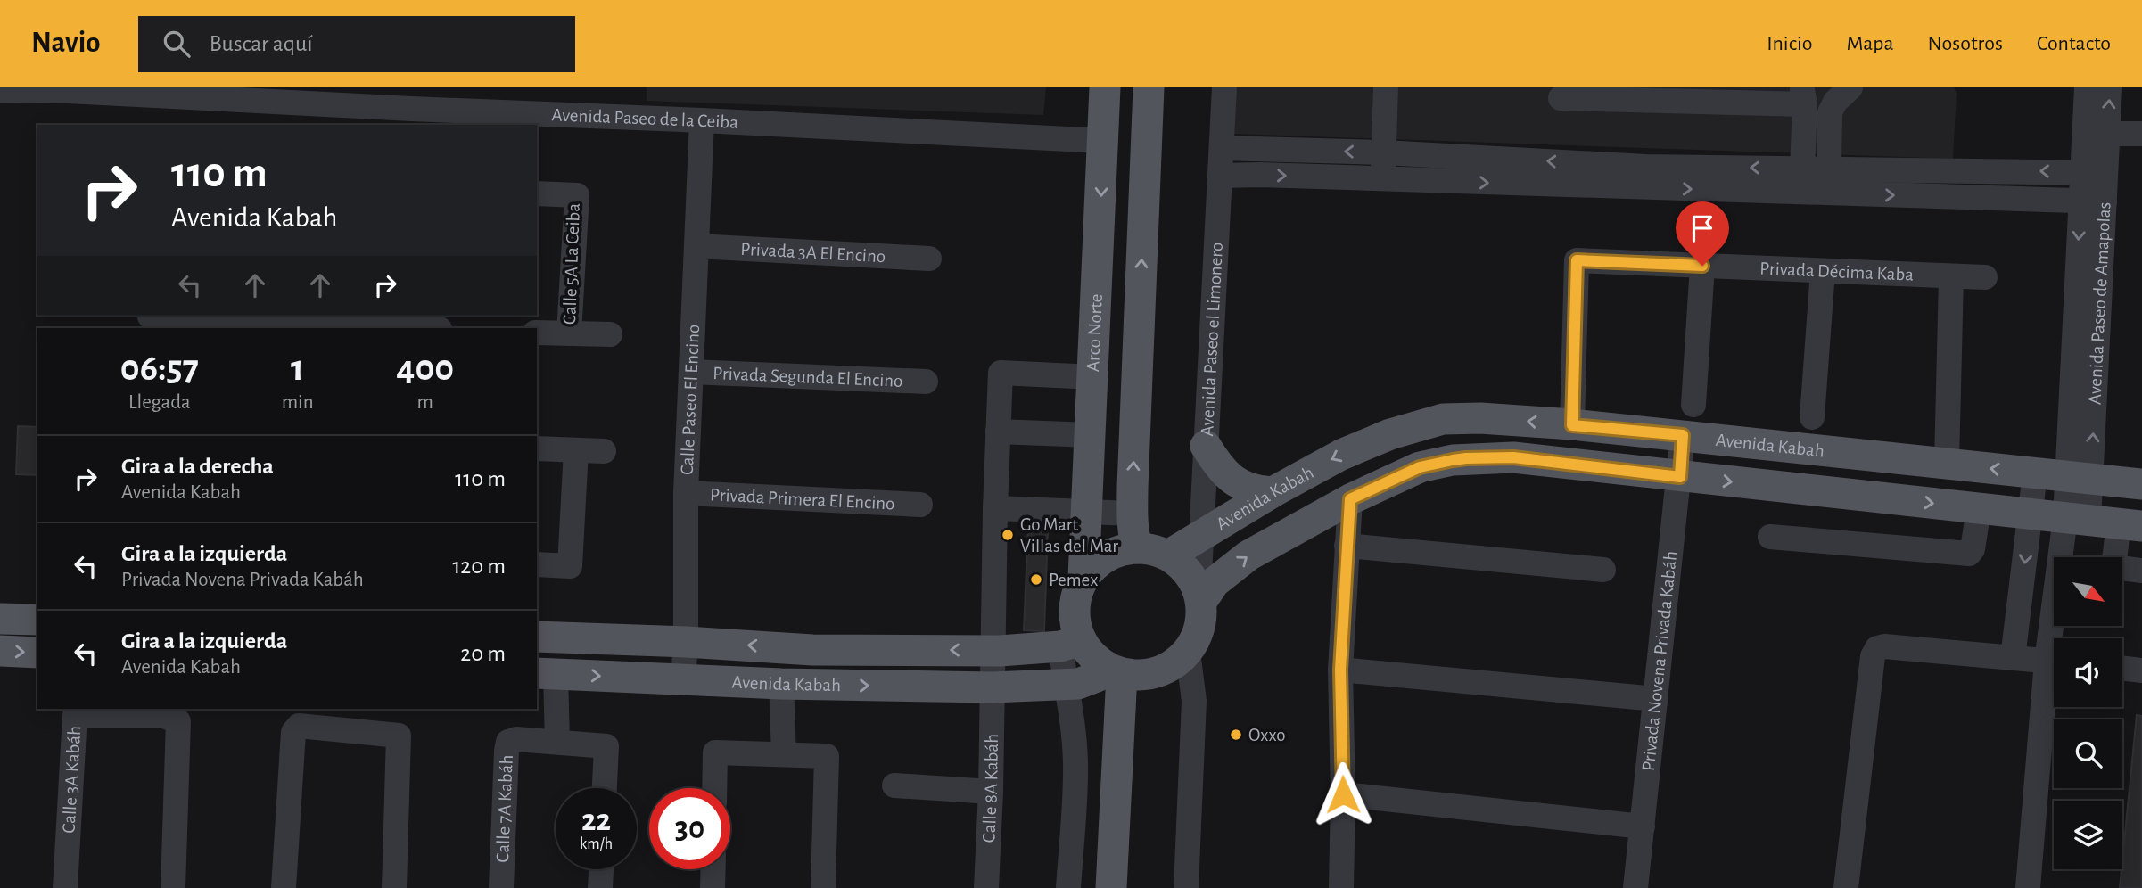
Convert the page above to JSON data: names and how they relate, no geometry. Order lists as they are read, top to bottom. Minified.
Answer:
{"streets":{"main road":["Arco Norte","Avenida Kabah"],"street":["Avenida Paseo de la Ceiba","Privada 3A El Encino","Calle 5A La Ceiba","Privada Décima Kaba","Avenida Paseo de Amapolas","Avenida Paseo el Limonero","Privada Segunda El Encino","Calle Paseo El Encino","Privada Primera El Encino","Privada Novena Privada Kabáh","Calle 3A Kabáh","Calle 8A Kabáh","Calle 7A Kabáh"]},"crossings":[["Avenida Paseo de la Ceiba","Arco Norte"],["Avenida Paseo de la Ceiba","Calle Paseo El Encino"],["Privada 3A El Encino","Calle Paseo El Encino"],["Privada Décima Kaba","Avenida Kabah"],["Avenida Paseo de Amapolas","Avenida Kabah"],["Arco Norte","Avenida Paseo el Limonero"],["Arco Norte","Avenida Kabah"],["Arco Norte","Calle 8A Kabáh"],["Avenida Paseo el Limonero","Avenida Kabah"],["Privada Segunda El Encino","Calle Paseo El Encino"],["Calle Paseo El Encino","Avenida Kabah"],["Calle Paseo El Encino","Privada Primera El Encino"],["Avenida Kabah","Privada Novena Privada Kabáh"],["Avenida Kabah","Calle 8A Kabáh"]],"places":["Go Mart Villas del Mar","Pemex","Oxxo"],"north":"bottom right","page":{"header":"Navio","search":"Buscar aquí","nav":["Inicio","Mapa","Nosotros","Contacto"],"turn":["110 m","Avenida Kabah"],"eta":["06:57","Llegada","1","min","400","m"],"list":[{"name":"Gira a la derecha","note":"Avenida Kabah","value":"110 m"},{"name":"Gira a la izquierda","note":"Privada Novena Privada Kabáh","value":"120 m"},{"name":"Gira a la izquierda","note":"Avenida Kabah","value":"20 m"}],"speed":"22 km/h","limit":"30"}}
